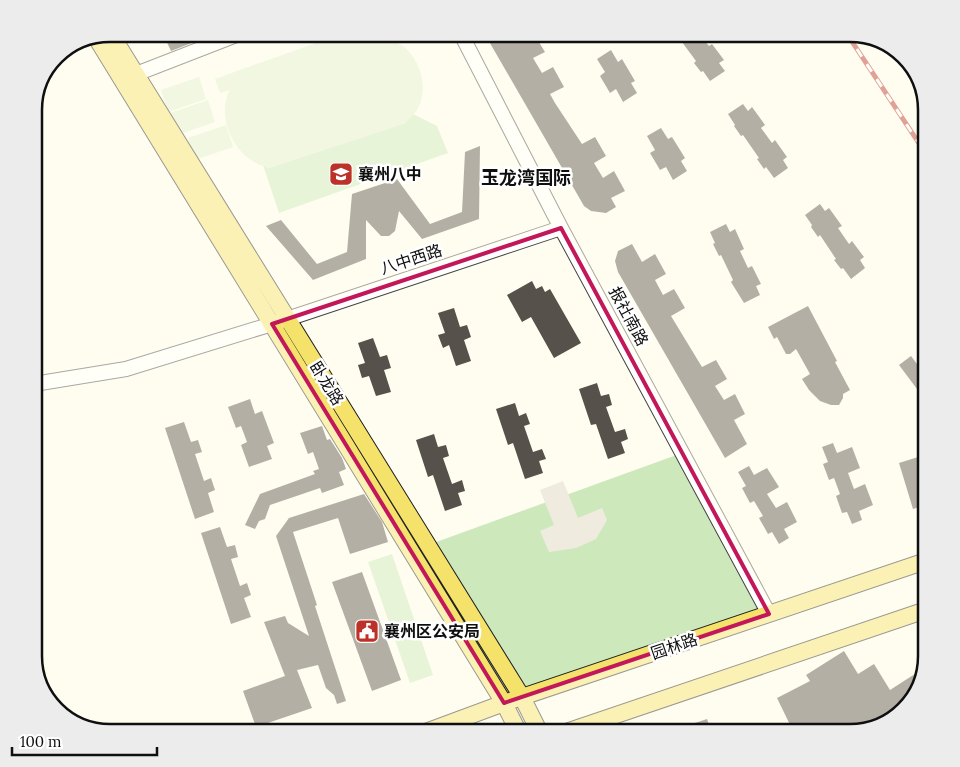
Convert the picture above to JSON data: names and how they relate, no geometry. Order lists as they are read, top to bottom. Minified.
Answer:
{"streets":{"main road":["卧龙路","园林路"],"street":["八中西路","报社南路"]},"crossings":[["八中西路","报社南路"],["八中西路","卧龙路"],["报社南路","园林路"],["卧龙路","园林路"]],"districts":["玉龙湾国际"],"places":{"school or university":["襄州八中"],"public building":["襄州区公安局"]},"scale_bar":"100 m"}
